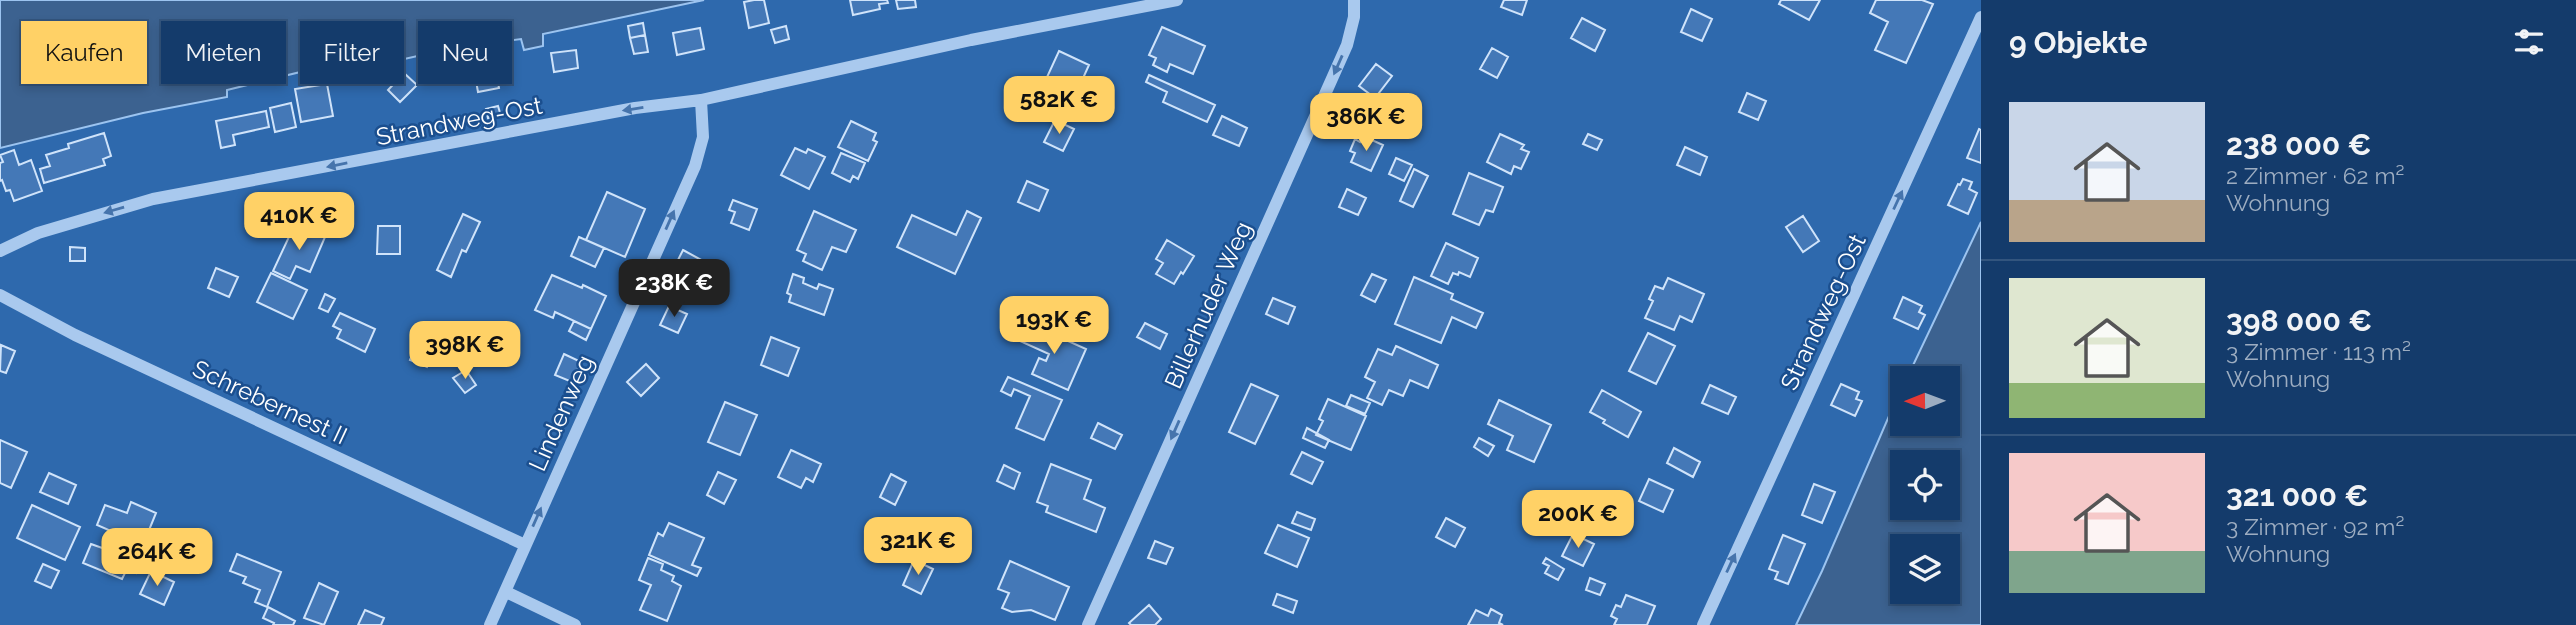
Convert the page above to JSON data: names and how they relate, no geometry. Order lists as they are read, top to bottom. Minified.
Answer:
{"streets":{"lane":["Strandweg-Ost","Billerhuder Weg","Schrebernest II","Lindenweg"]},"crossings":[["Strandweg-Ost","Lindenweg"],["Schrebernest II","Lindenweg"]],"one_way":["Billerhuder Weg","Lindenweg"],"north":"left","page":{"heading":"9 Objekte","chip":["Kaufen","Mieten","Filter","Neu"],"price":["582K €","386K €","410K €","238K €","193K €","398K €","200K €","321K €","264K €"],"list":[{"name":"238 000 €","note":"2 Zimmer · 62 m² · Wohnung"},{"name":"398 000 €","note":"3 Zimmer · 113 m² · Wohnung"},{"name":"321 000 €","note":"3 Zimmer · 92 m² · Wohnung"}]}}
